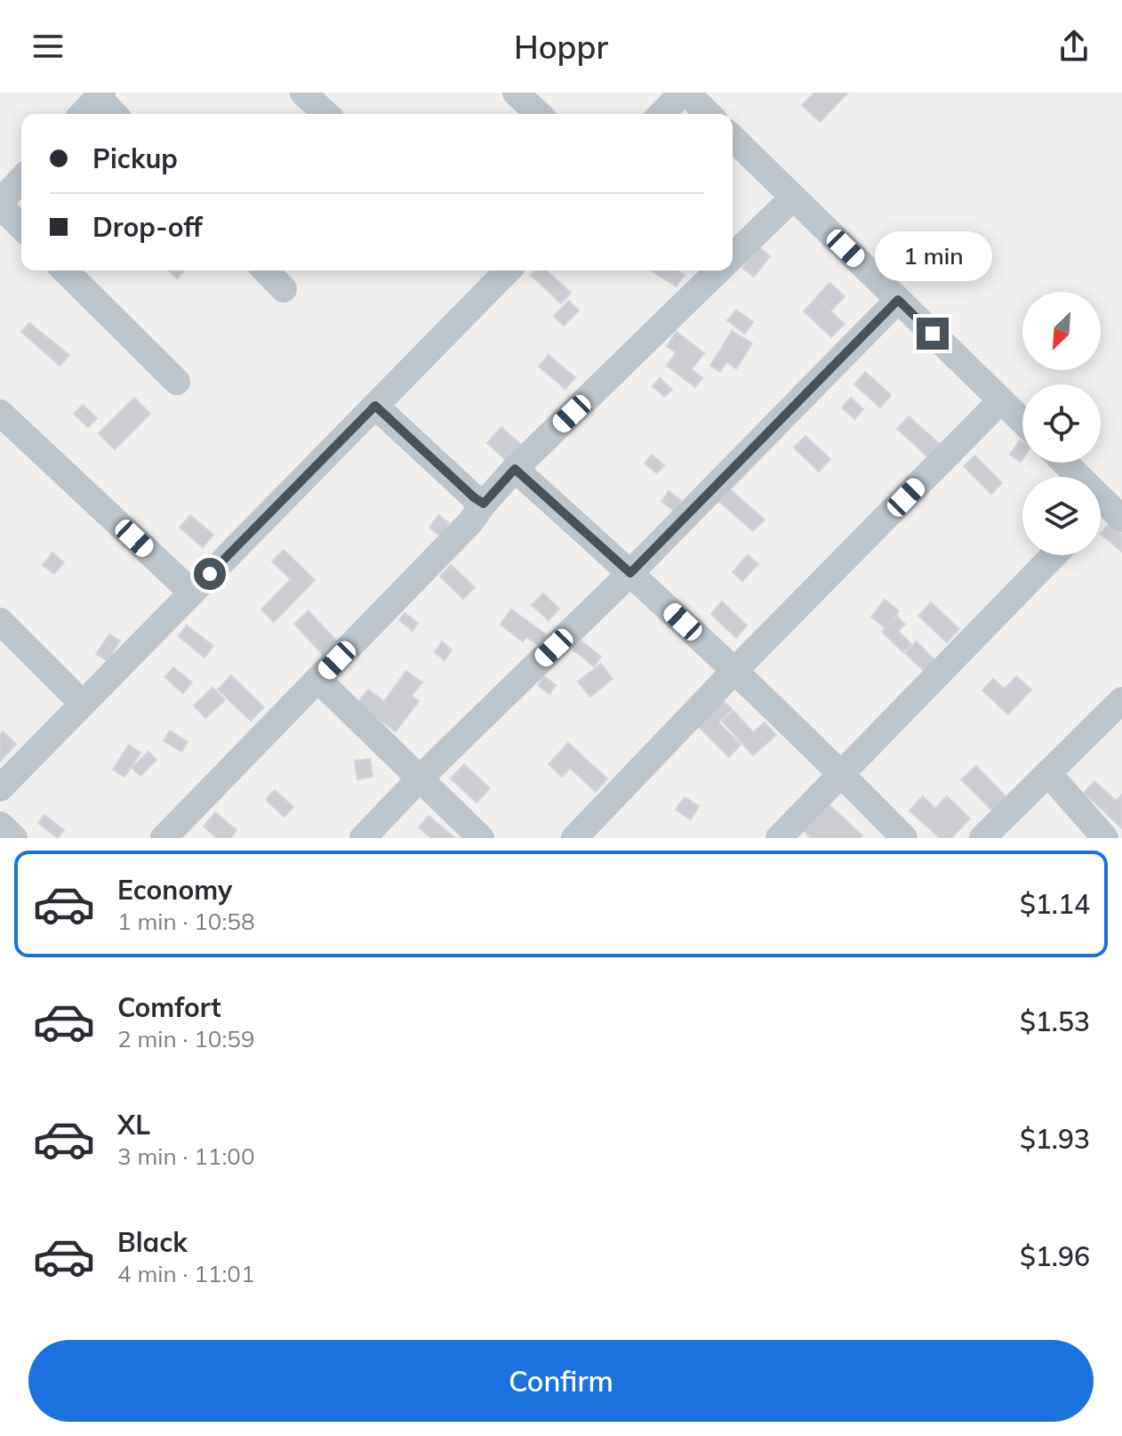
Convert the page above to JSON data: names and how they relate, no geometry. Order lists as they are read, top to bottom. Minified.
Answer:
{"north":"bottom left","page":{"header":"Hoppr","banner":["Pickup","Drop-off"],"bubble":"1 min","list":[{"name":"Economy","note":"1 min · 10:58","value":"$1.14"},{"name":"Comfort","note":"2 min · 10:59","value":"$1.53"},{"name":"XL","note":"3 min · 11:00","value":"$1.93"},{"name":"Black","note":"4 min · 11:01","value":"$1.96"}],"buttons":"Confirm"}}
